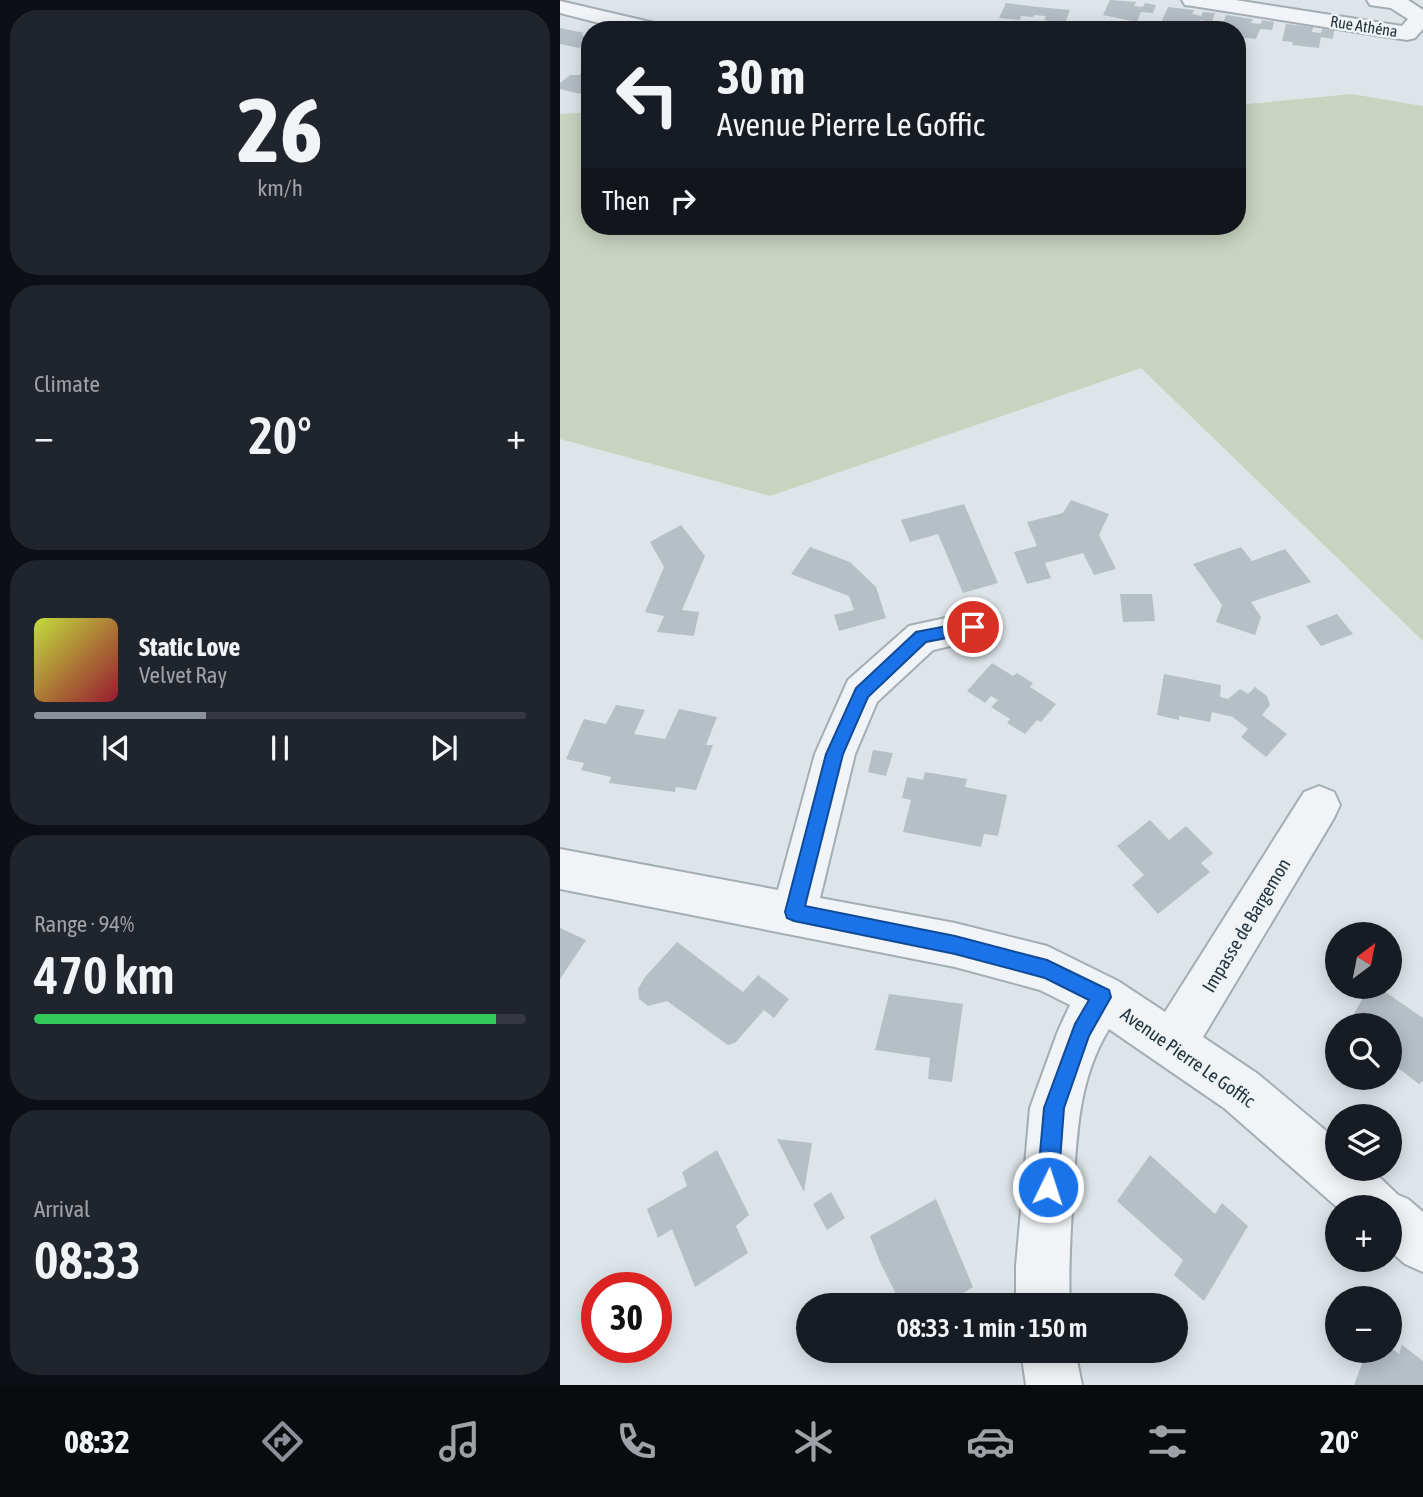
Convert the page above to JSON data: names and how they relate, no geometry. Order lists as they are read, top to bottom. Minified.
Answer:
{"streets":{"street":["Rue Athéna","Impasse de Bargemon","Avenue Pierre Le Goffic"]},"crossings":[["Impasse de Bargemon","Avenue Pierre Le Goffic"]],"north":"top right","page":{"tile":[["26","km/h"],"Climate",["Range · 94%","470 km"],["Arrival","08:33"]],"turn":["30 m","Avenue Pierre Le Goffic"],"then":"Then","heat":["−","20°","+"],"song":["Static Love","Velvet Ray"],"map_buttons":["+","−"],"limit":"30","trip":"08:33 · 1 min · 150 m","tabs":["08:32","20°"]}}
